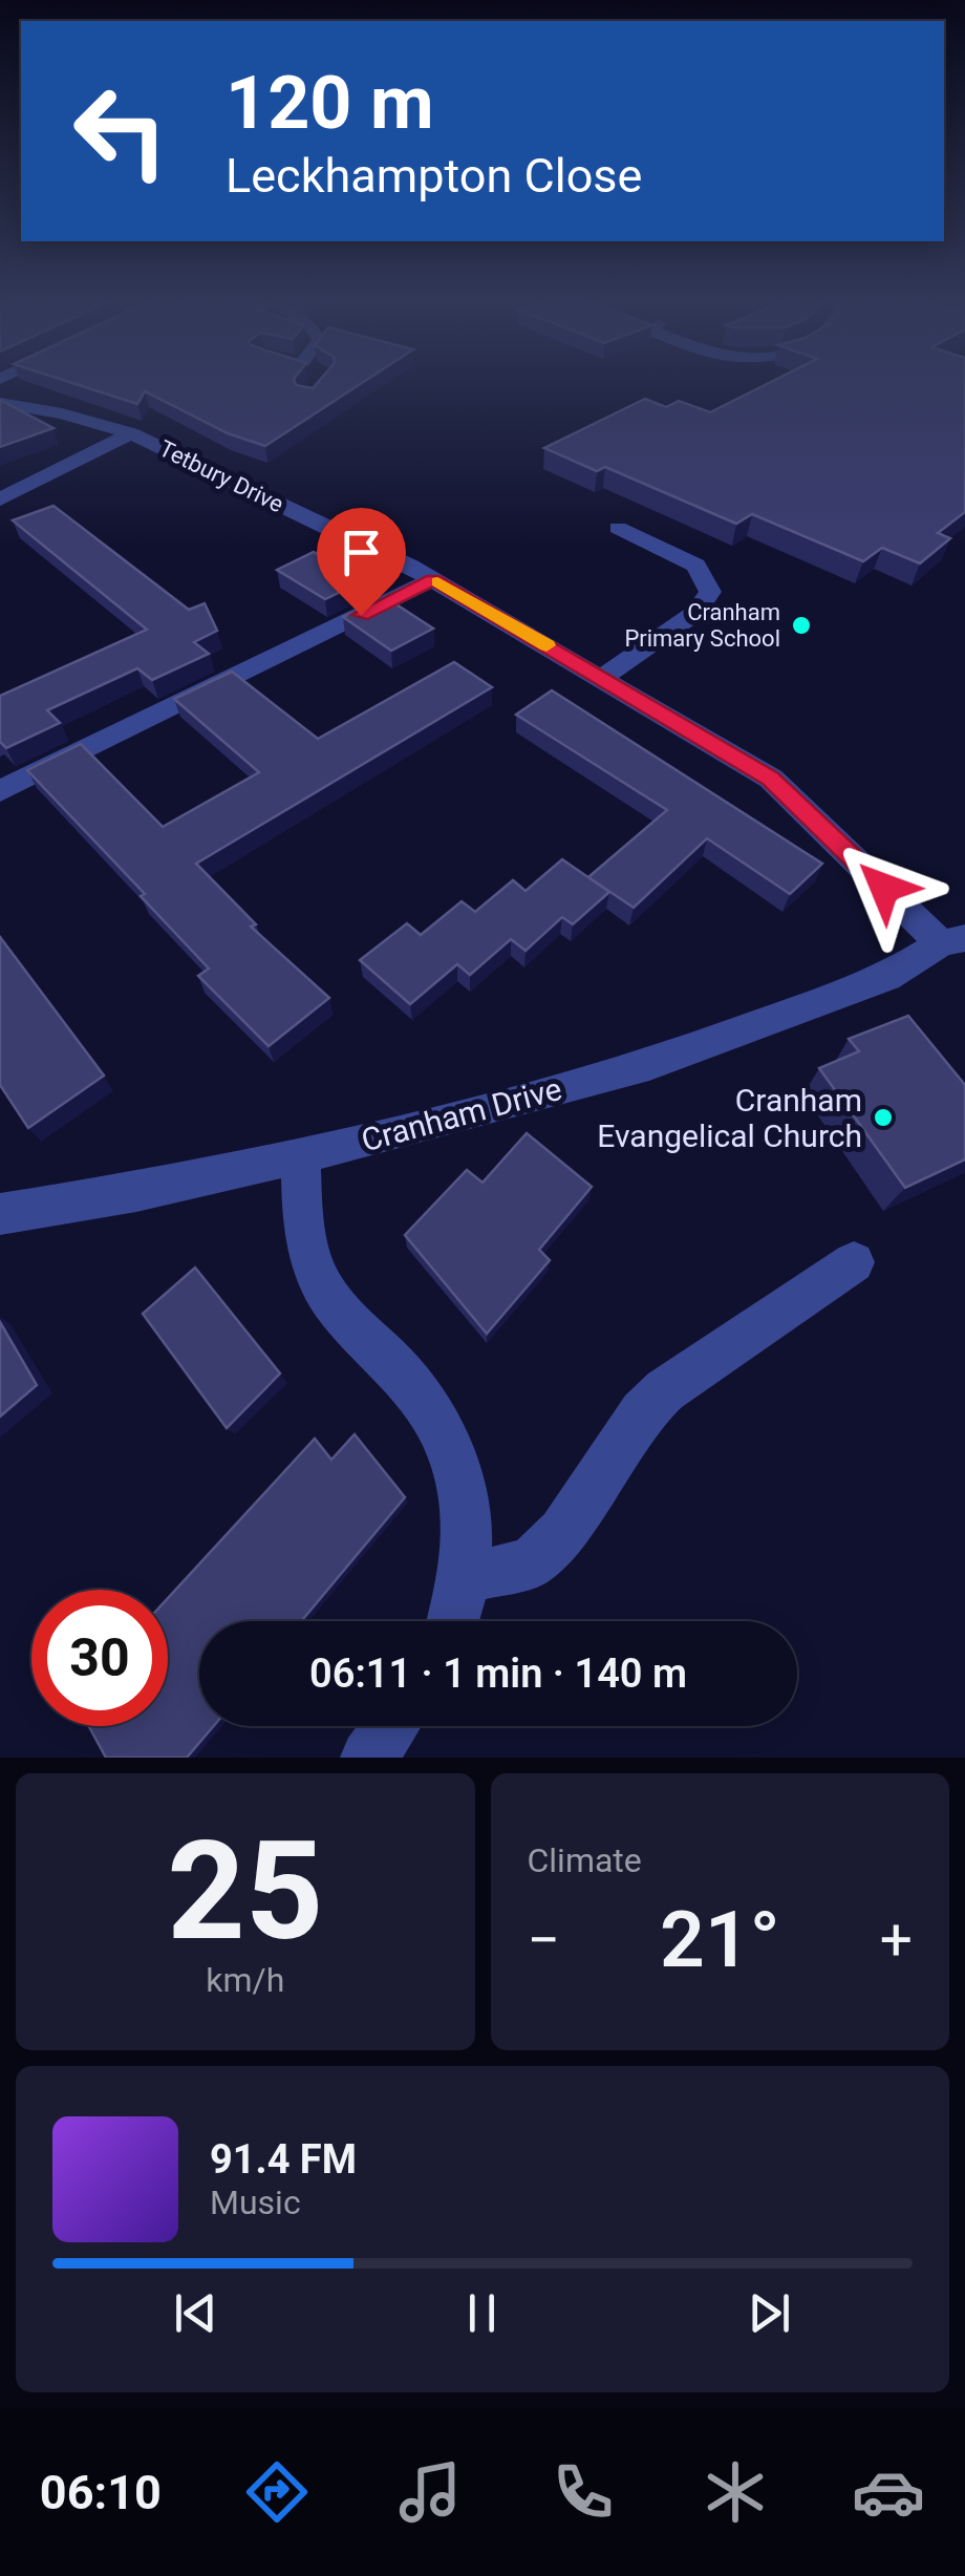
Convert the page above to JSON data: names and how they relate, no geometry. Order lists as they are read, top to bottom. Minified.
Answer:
{"streets":{"street":["Tetbury Drive","Cranham Drive"]},"crossings":[["Tetbury Drive","Cranham Drive"]],"places":["Cranham Primary School","Cranham Evangelical Church"],"page":{"turn":["120 m","Leckhampton Close"],"limit":"30","trip":"06:11 · 1 min · 140 m","tile":[["25","km/h"],"Climate"],"heat":["−","21°","+"],"song":["91.4 FM","Music"],"tabs":"06:10"}}
